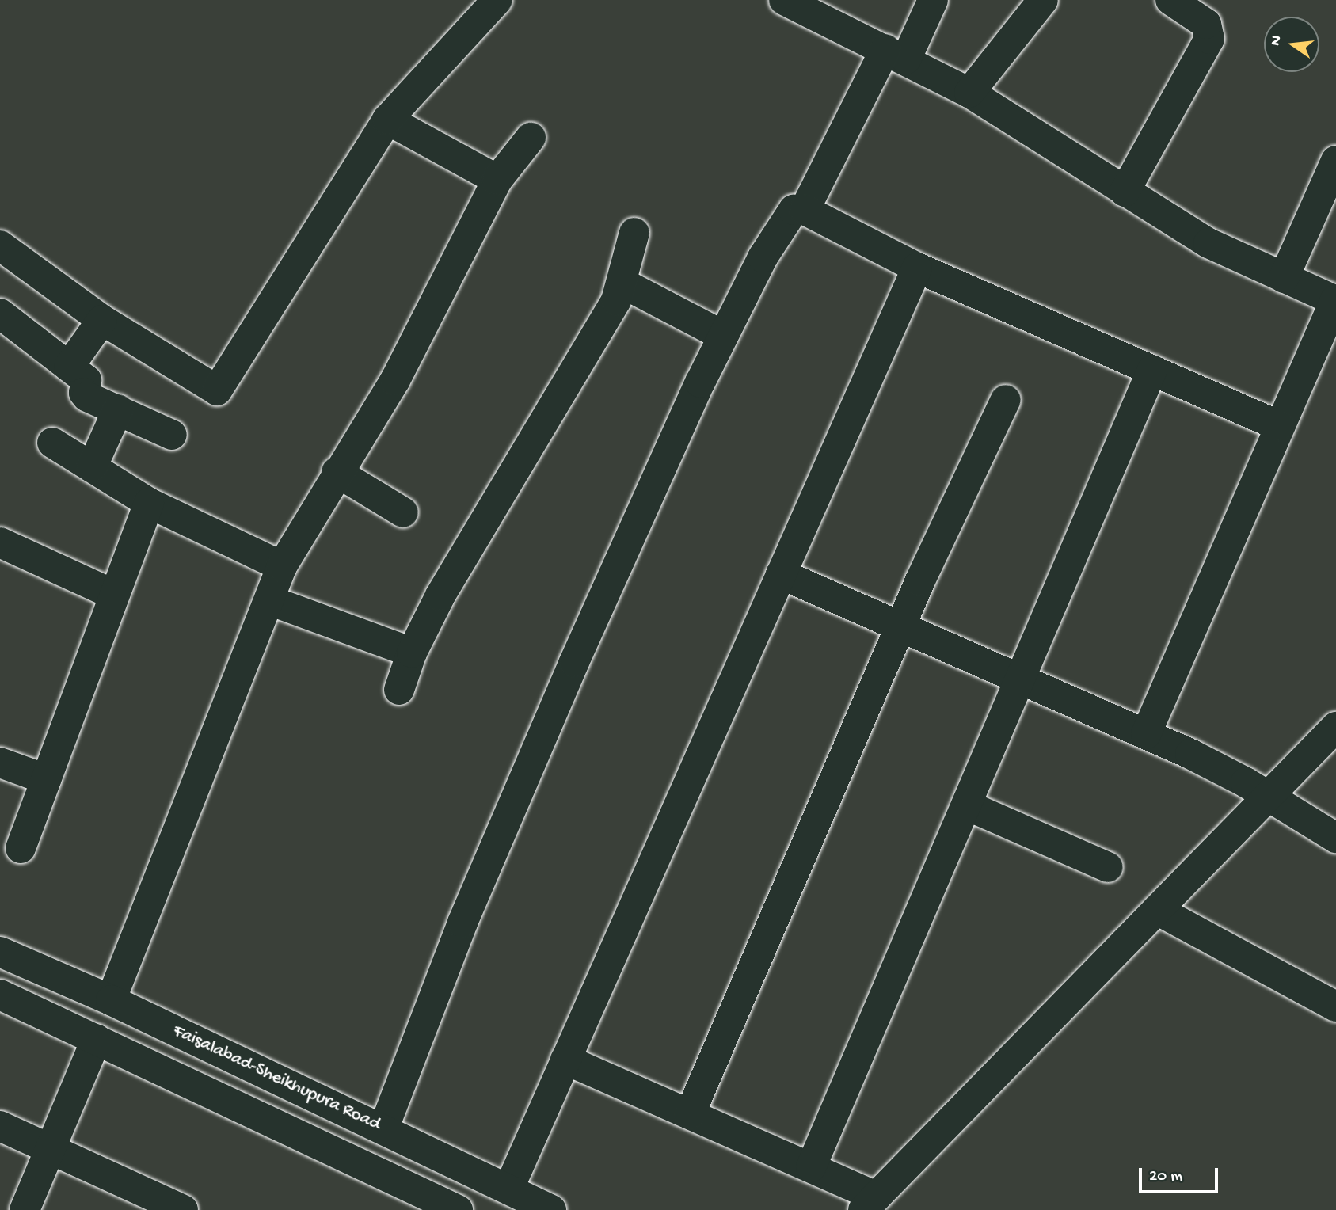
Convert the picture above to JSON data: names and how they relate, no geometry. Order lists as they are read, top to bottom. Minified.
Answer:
{"streets":{"main road":["Faisalabad-Sheikhupura Road"]},"scale_bar":"20 m","north":"left"}
